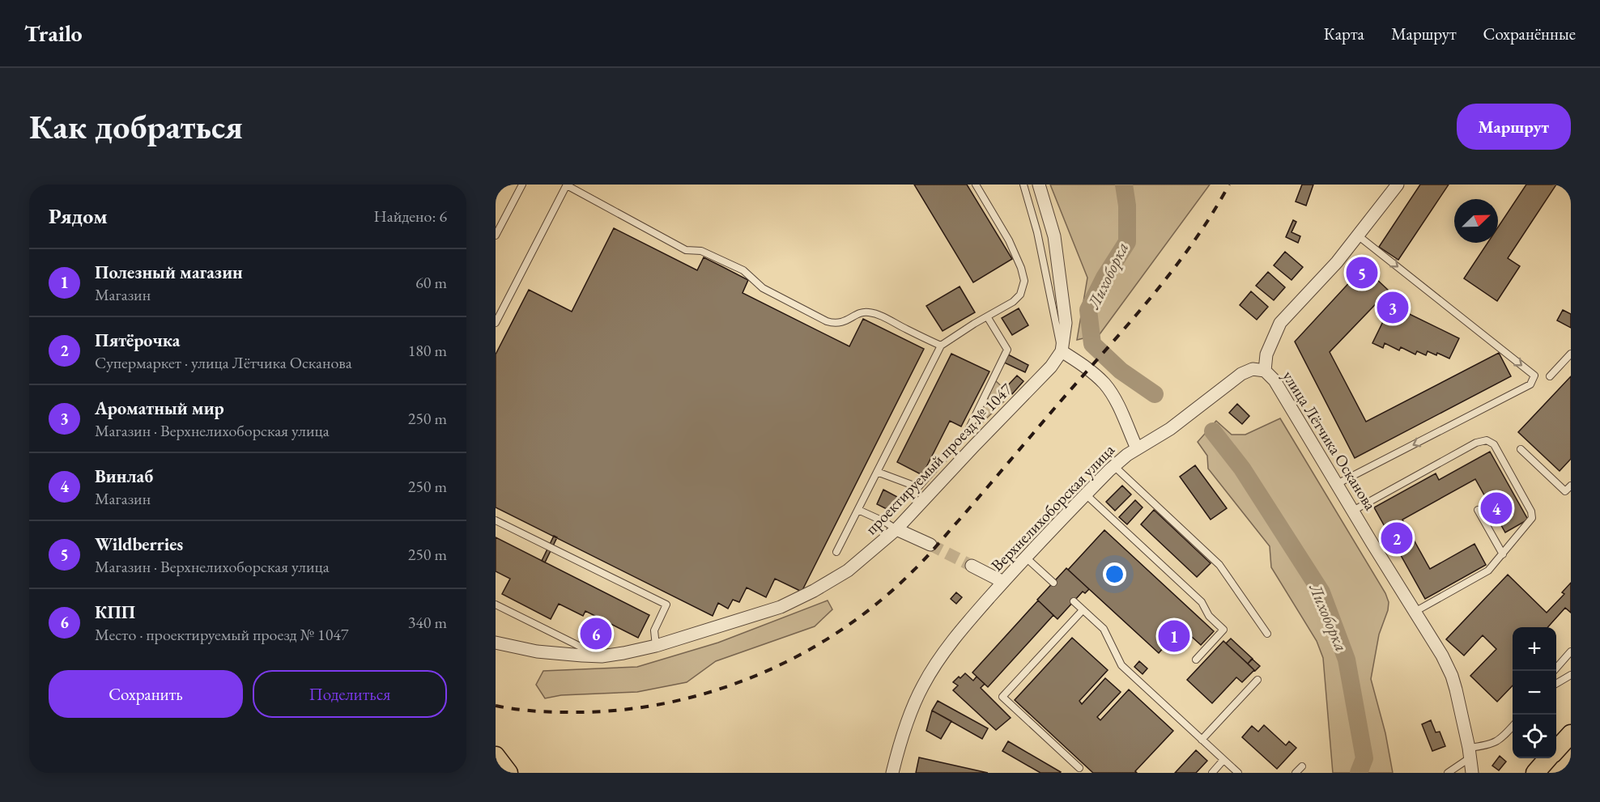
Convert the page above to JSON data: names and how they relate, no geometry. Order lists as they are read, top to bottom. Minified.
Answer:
{"streets":{"street":["улица Лётчика Осканова","проектируемый проезд № 1047","Верхнелихоборская улица"]},"crossings":[["улица Лётчика Осканова","Верхнелихоборская улица"]],"water":["Лихоборка"],"north":"top right","page":{"header":"Trailo","nav":["Карта","Маршрут","Сохранённые"],"buttons":["Маршрут",["Сохранить","Поделиться"]],"title":"Как добраться","heading":["Рядом","Найдено: 6"],"list":[{"mark":"1","name":"Полезный магазин","note":"Магазин","value":"60 m"},{"mark":"2","name":"Пятёрочка","note":"Супермаркет · улица Лётчика Осканова","value":"180 m"},{"mark":"3","name":"Ароматный мир","note":"Магазин · Верхнелихоборская улица","value":"250 m"},{"mark":"4","name":"Винлаб","note":"Магазин","value":"250 m"},{"mark":"5","name":"Wildberries","note":"Магазин · Верхнелихоборская улица","value":"250 m"},{"mark":"6","name":"КПП","note":"Место · проектируемый проезд № 1047","value":"340 m"}],"pins":["5","3","4","2","6","1"],"map_buttons":["+","−"]}}
